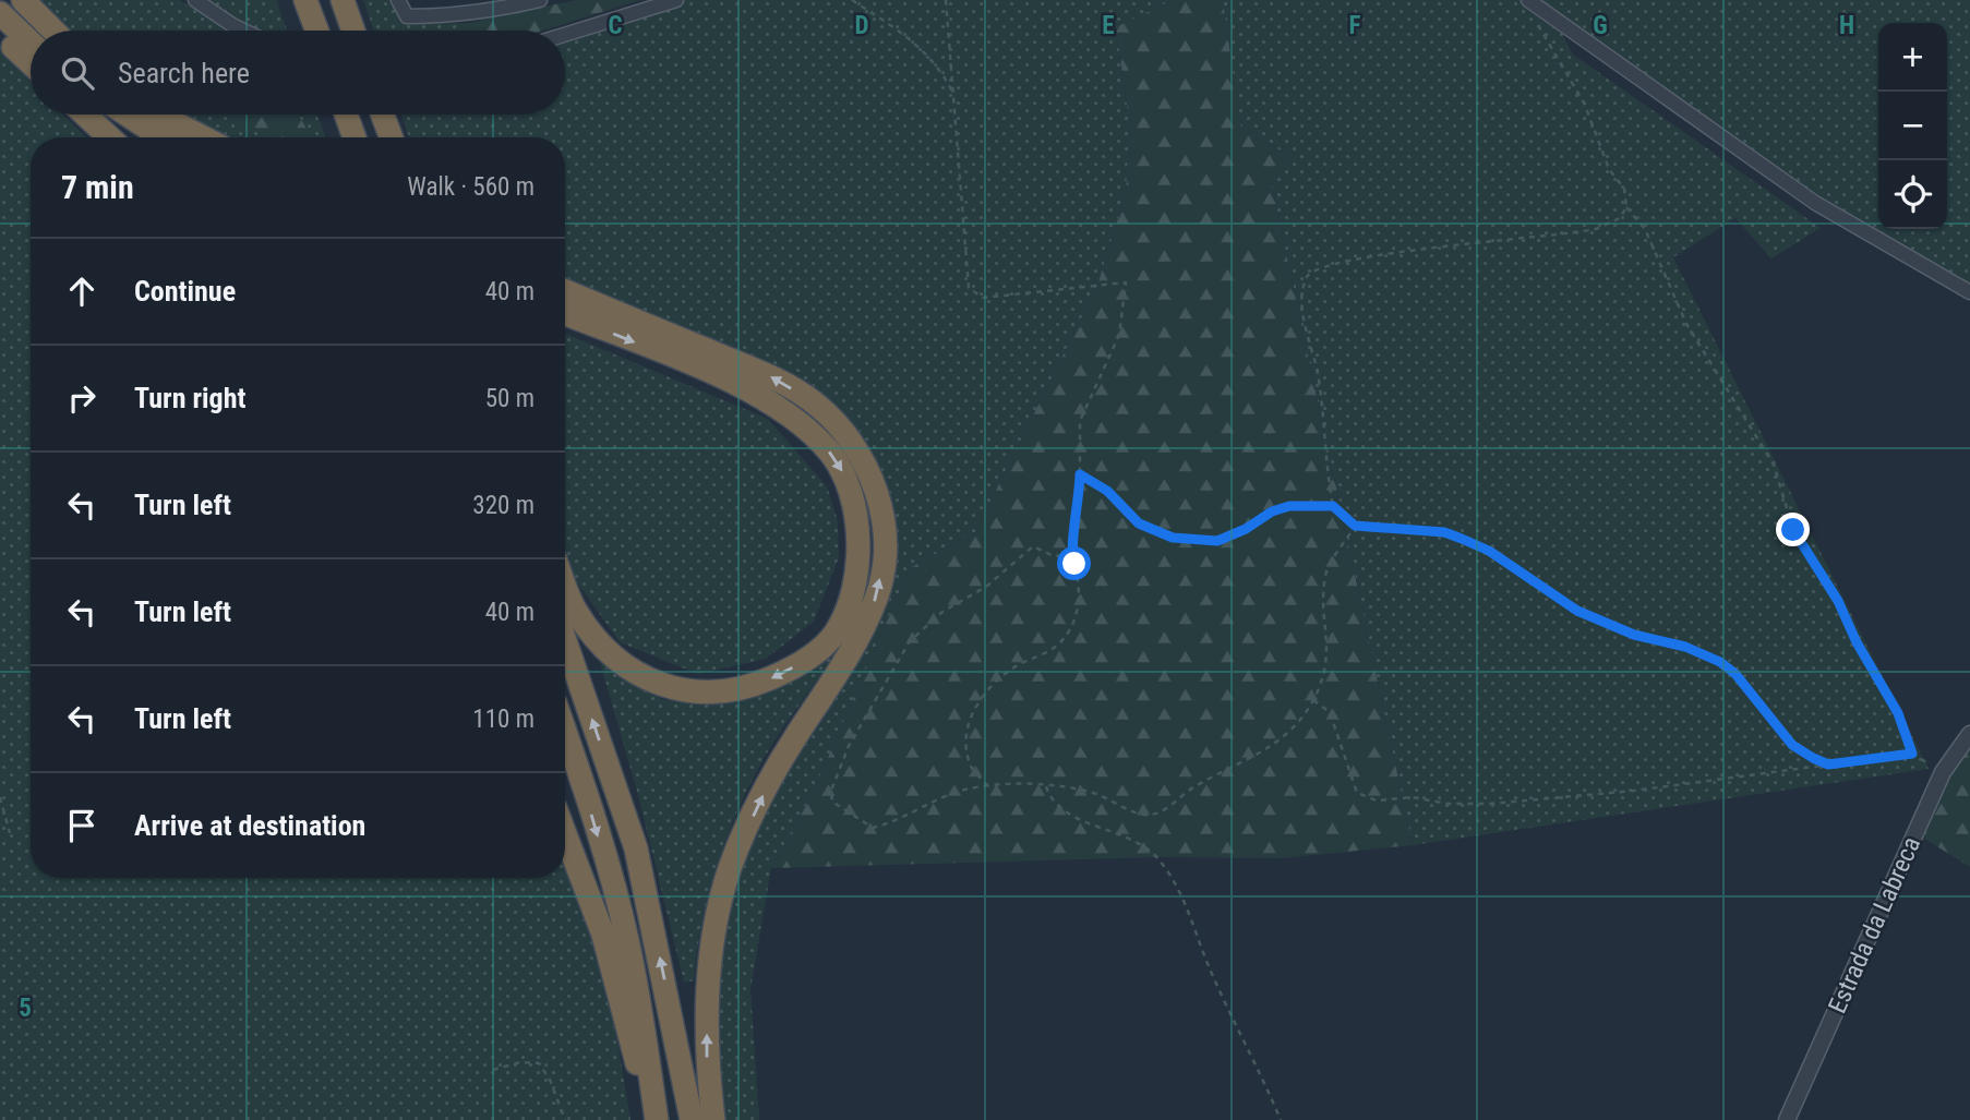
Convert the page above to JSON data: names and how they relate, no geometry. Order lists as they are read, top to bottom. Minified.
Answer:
{"streets":{"street":["Estrada da Labreca"]},"page":{"map_buttons":["+","−"],"search":"Search here","heading":["7 min","Walk · 560 m"],"list":[["Continue","40 m"],["Turn right","50 m"],["Turn left","320 m"],["Turn left","40 m"],["Turn left","110 m"],"Arrive at destination"]},"grid":{"columns":["C","D","E","F","G","H"],"rows":["5"]}}
